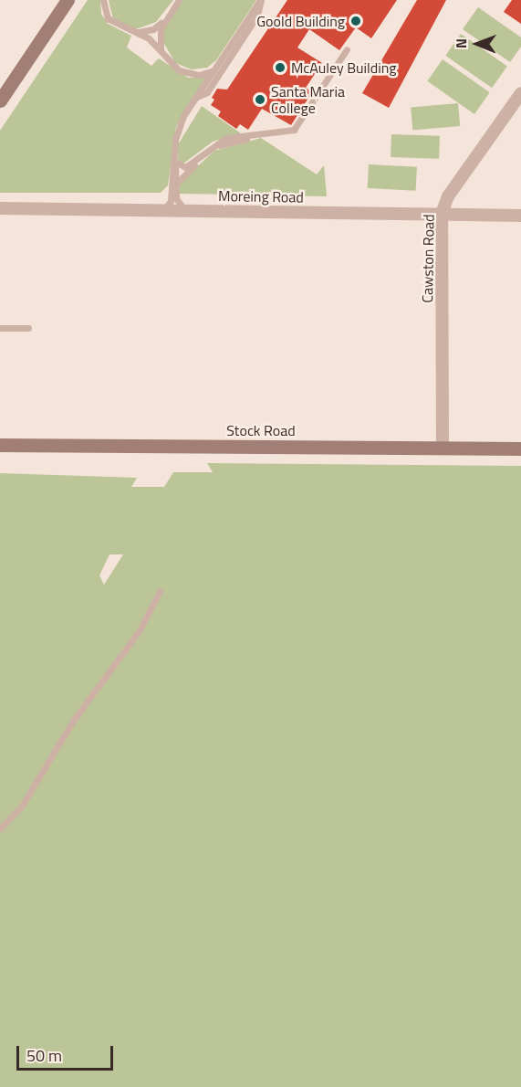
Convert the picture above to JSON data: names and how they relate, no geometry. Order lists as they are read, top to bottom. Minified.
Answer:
{"streets":{"street":["Moreing Road","Cawston Road","Stock Road"]},"crossings":[["Moreing Road","Cawston Road"],["Cawston Road","Stock Road"]],"places":["Goold Building","McAuley Building","Santa Maria College"],"scale_bar":"50 m","north":"left"}
